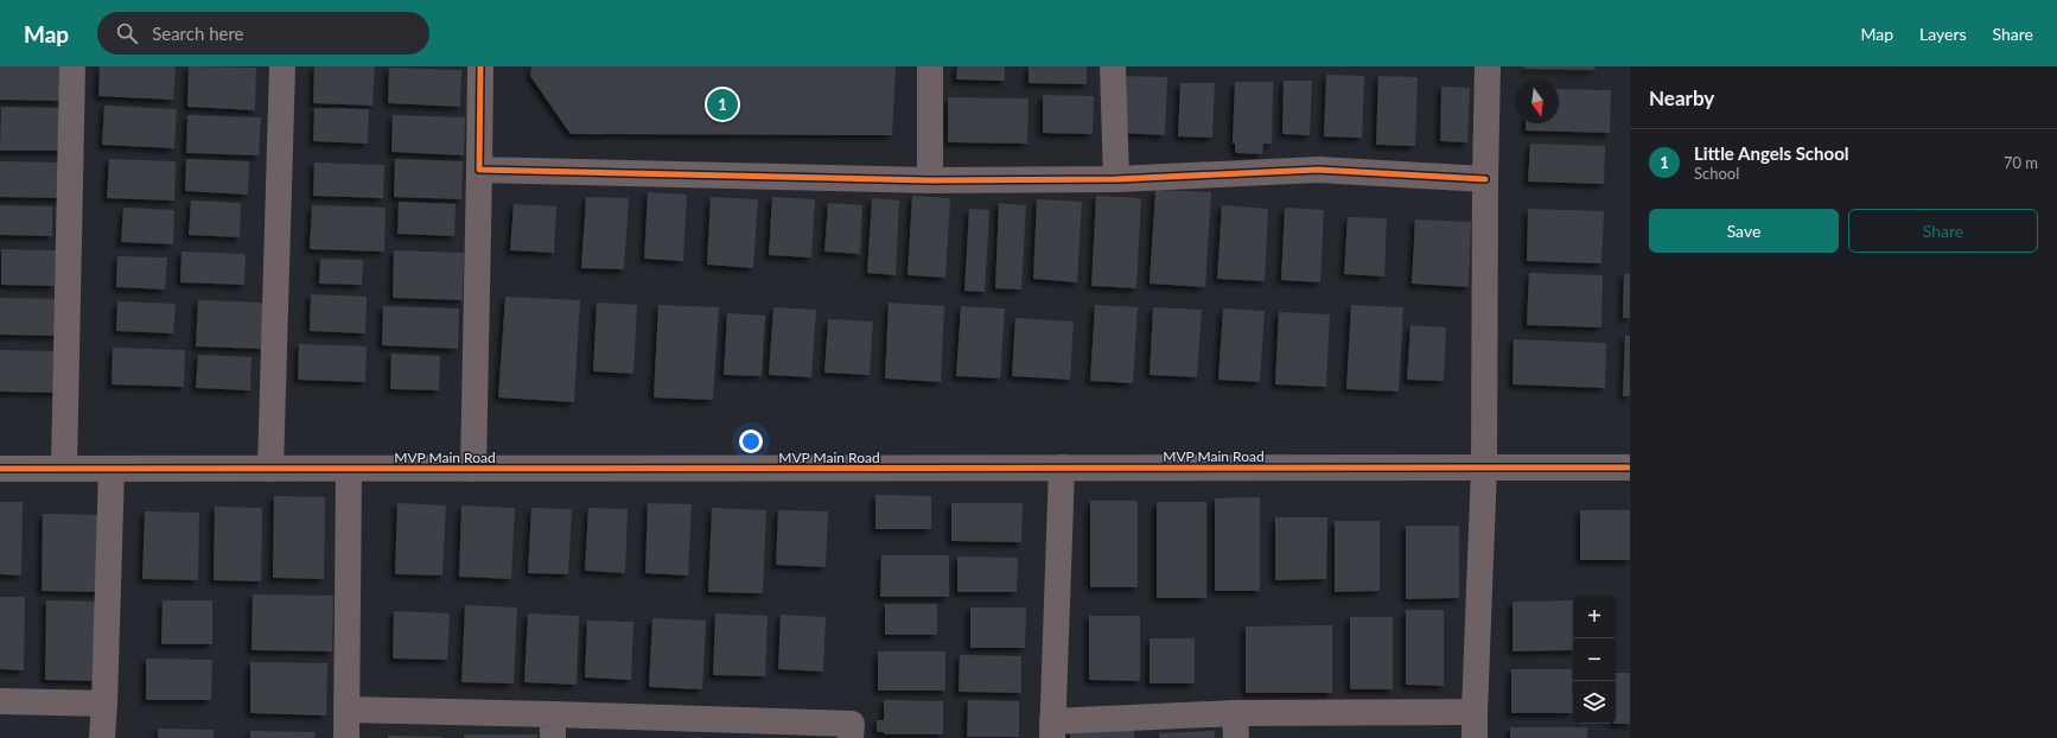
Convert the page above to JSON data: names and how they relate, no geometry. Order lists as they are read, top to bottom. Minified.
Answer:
{"streets":{"street":["MVP Main Road"]},"north":"bottom","page":{"header":"Map","search":"Search here","nav":["Map","Layers","Share"],"heading":"Nearby","pins":"1","list":[{"mark":"1","name":"Little Angels School","note":"School","value":"70 m"}],"buttons":["Save","Share"],"map_buttons":["+","−"]}}
